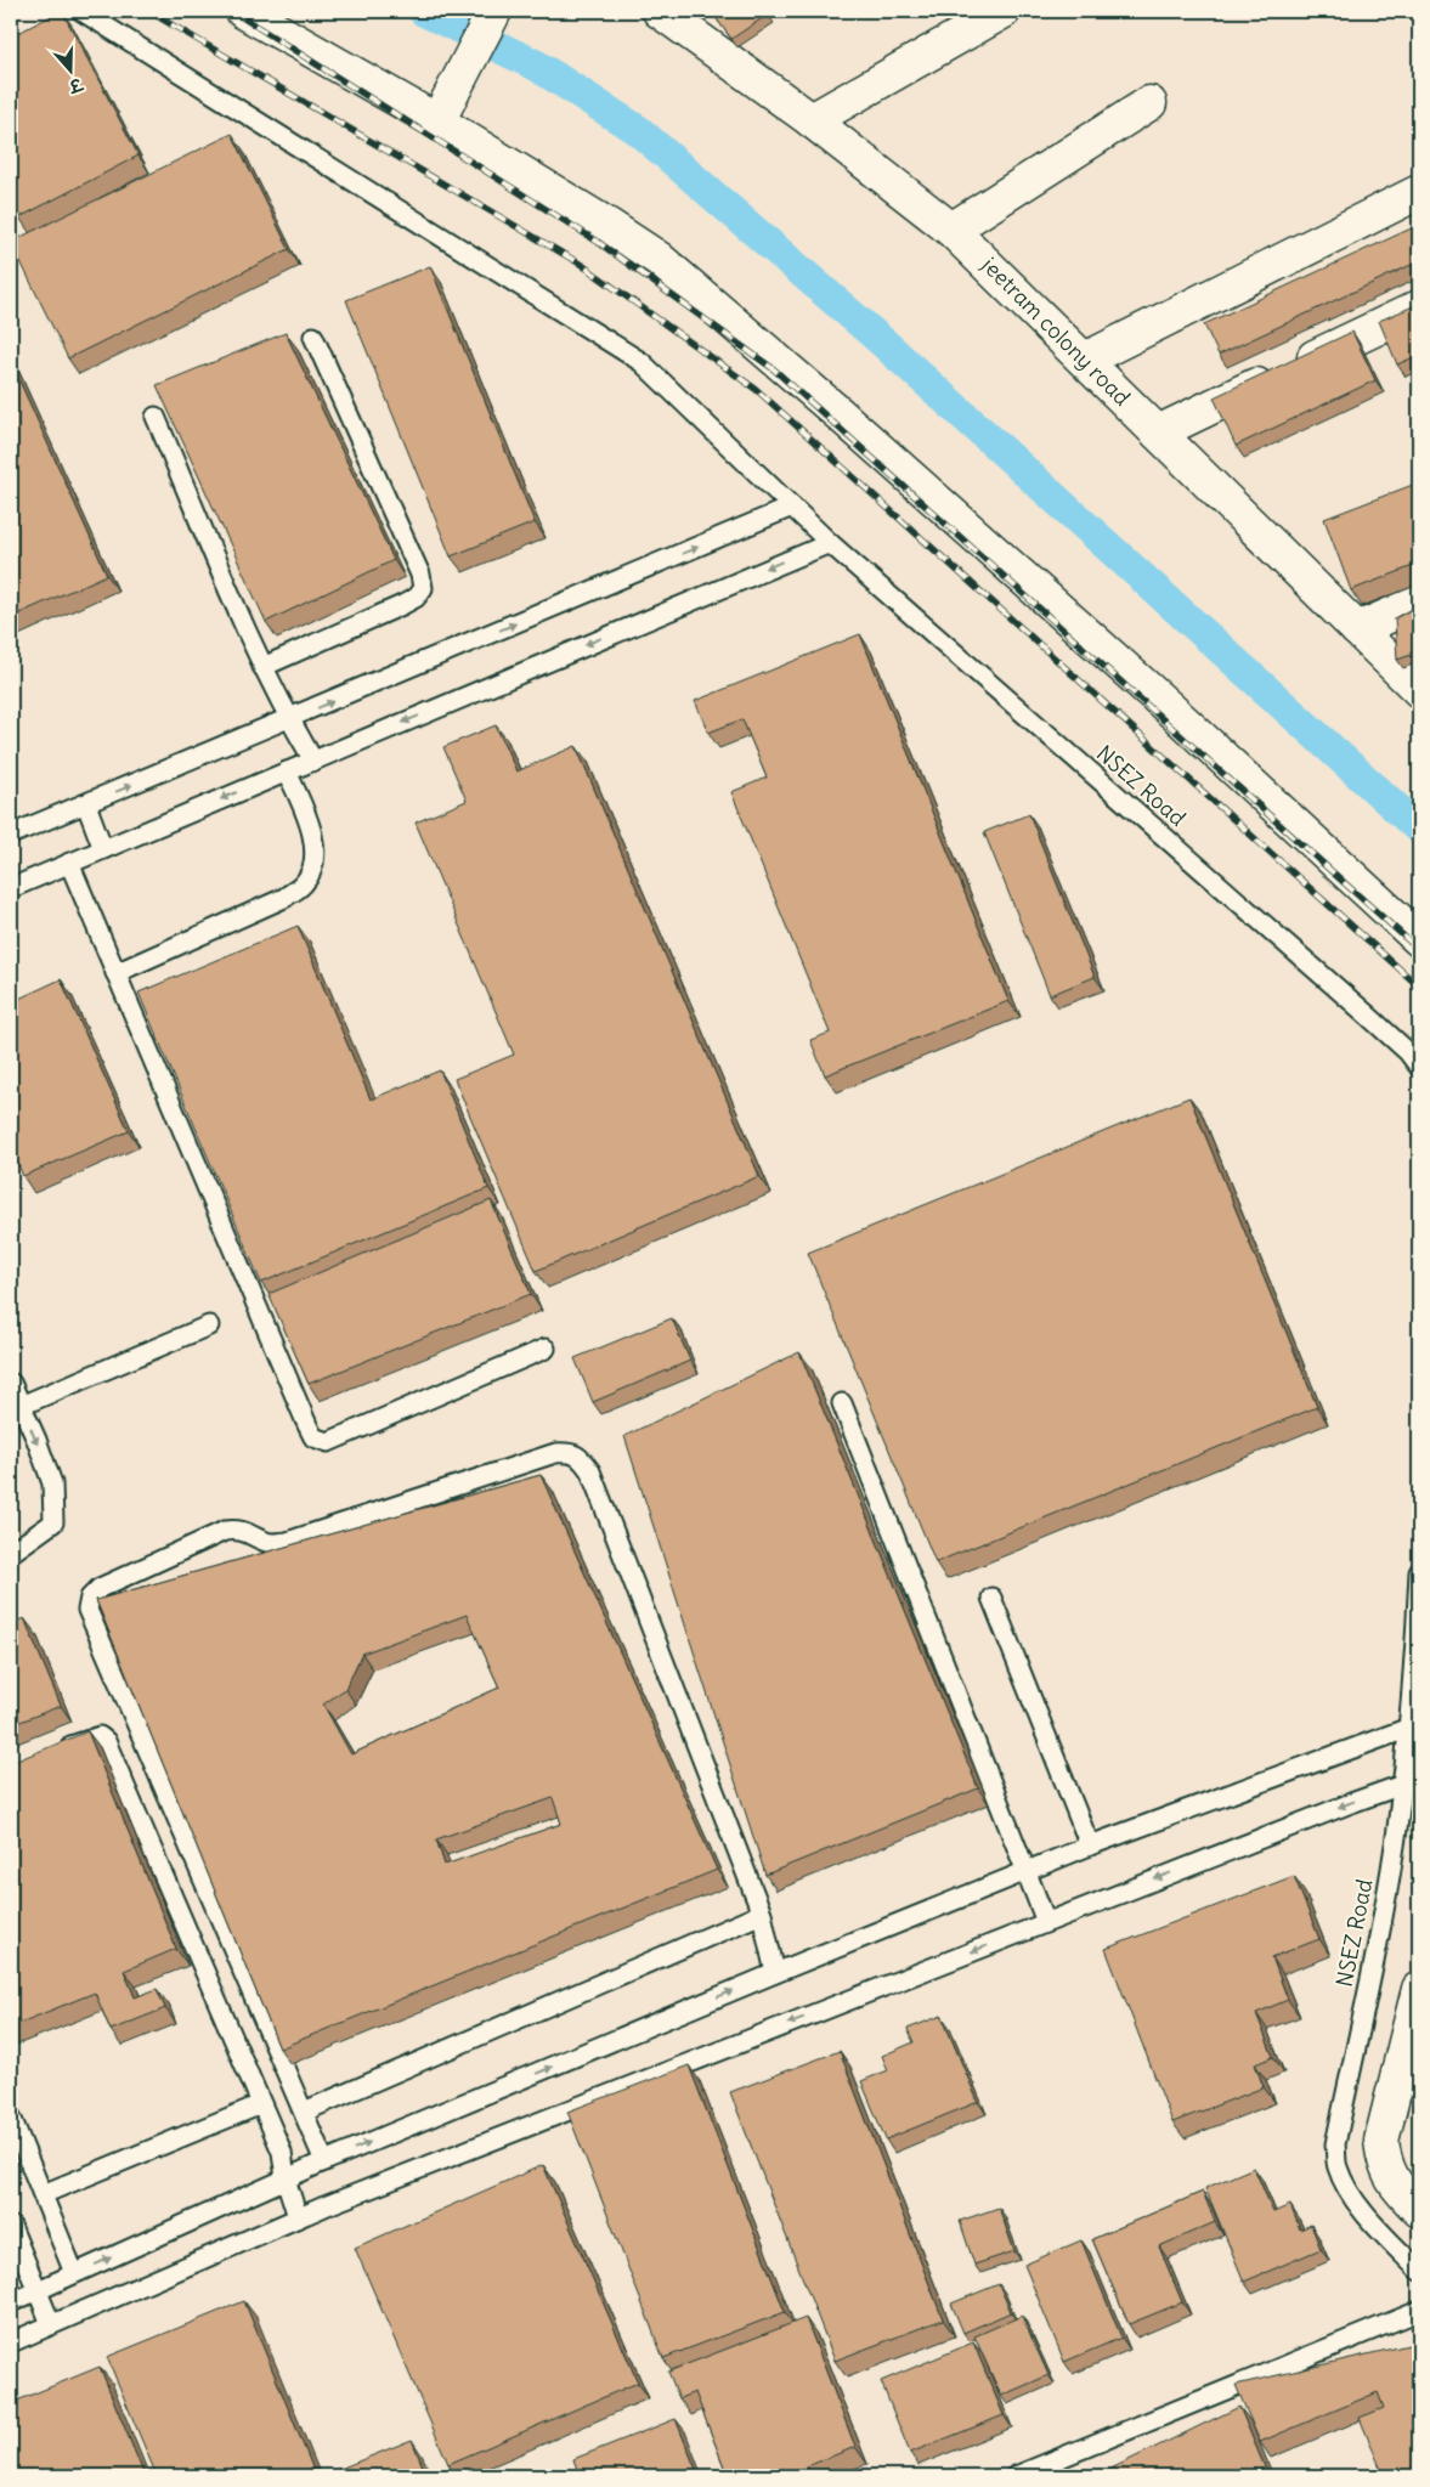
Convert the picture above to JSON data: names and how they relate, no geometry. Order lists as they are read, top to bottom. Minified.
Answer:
{"streets":{"street":["jeetram colony road"],"lane":["NSEZ Road"]},"north":"bottom"}
